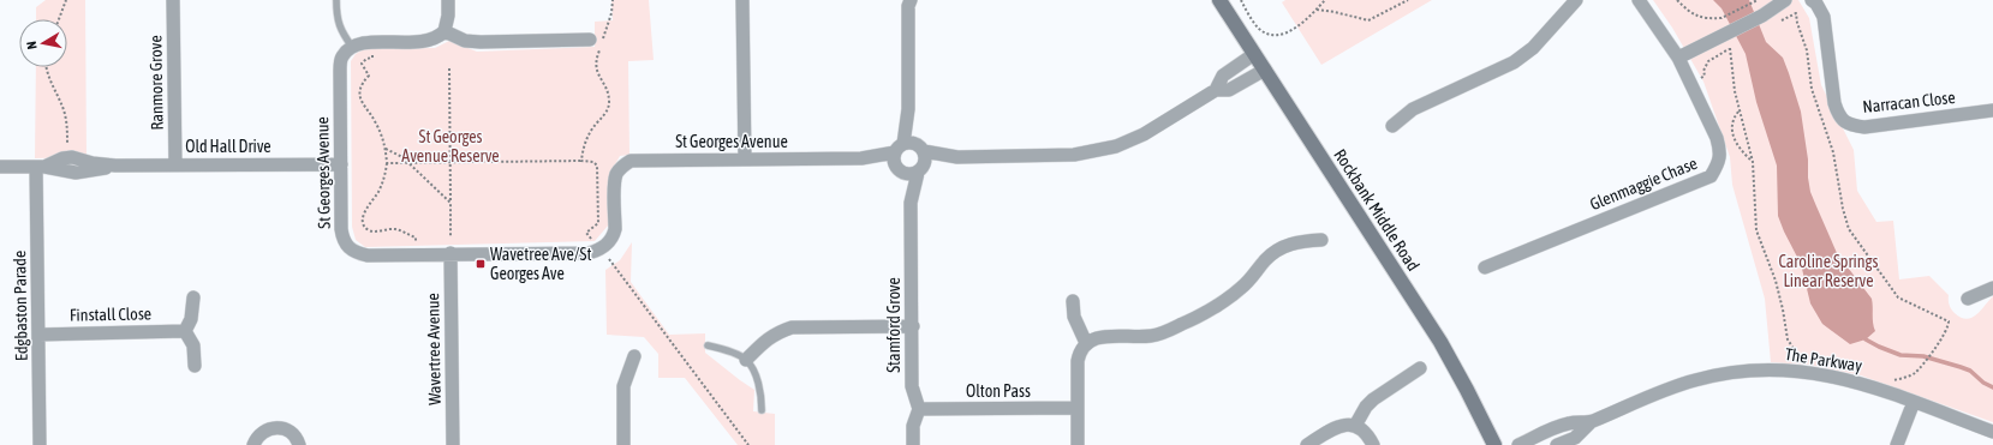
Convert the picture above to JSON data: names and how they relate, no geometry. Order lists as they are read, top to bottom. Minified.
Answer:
{"streets":{"street":["Ranmore Grove","Narracan Close","St Georges Avenue","Old Hall Drive","Glenmaggie Chase","Rockbank Middle Road","Edgbaston Parade","Finstall Close","Stamford Grove","Wavertree Avenue","The Parkway","Olton Pass"]},"crossings":[["Ranmore Grove","Old Hall Drive"],["St Georges Avenue","Old Hall Drive"],["St Georges Avenue","Rockbank Middle Road"],["St Georges Avenue","Stamford Grove"],["St Georges Avenue","Wavertree Avenue"],["Old Hall Drive","Edgbaston Parade"],["Edgbaston Parade","Finstall Close"],["Stamford Grove","Olton Pass"]],"parks":["St Georges Avenue Reserve","Caroline Springs Linear Reserve"],"places":{"transit":["Wavetree Ave/St Georges Ave"]},"north":"left"}
